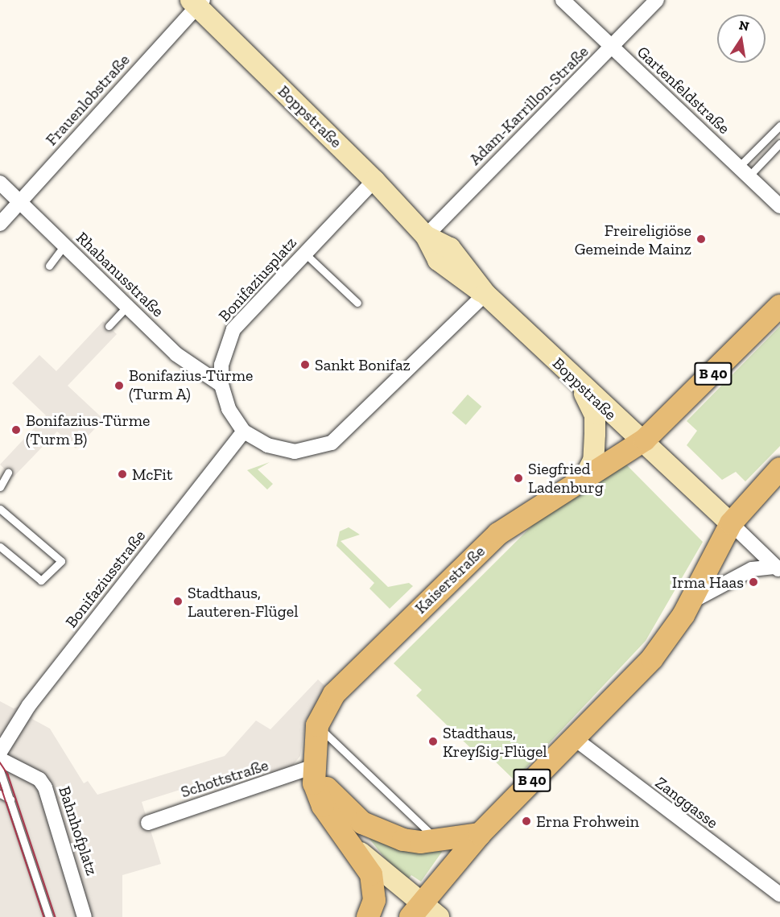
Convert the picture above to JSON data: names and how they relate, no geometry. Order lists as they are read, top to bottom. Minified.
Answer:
{"streets":{"main road":["B 40","Kaiserstraße"],"street":["Gartenfeldstraße","Frauenlobstraße","Adam-Karrillon-Straße","Boppstraße","Rhabanusstraße","Bonifaziusplatz","Bonifaziusstraße","Schottstraße","Zanggasse","Bahnhofplatz"]},"crossings":[["Gartenfeldstraße","Adam-Karrillon-Straße"],["Frauenlobstraße","Boppstraße"],["Frauenlobstraße","Rhabanusstraße"],["Adam-Karrillon-Straße","Boppstraße"],["Boppstraße","Bonifaziusplatz"],["Boppstraße","Kaiserstraße"],["Rhabanusstraße","Bonifaziusplatz"],["Bonifaziusplatz","Bonifaziusstraße"],["B 40","Kaiserstraße"],["B 40","Zanggasse"],["Kaiserstraße","Schottstraße"]],"places":["Freireligiöse Gemeinde Mainz","Sankt Bonifaz","Bonifazius-Türme (Turm A)","Bonifazius-Türme (Turm B)","McFit","Siegfried Ladenburg","Irma Haas","Stadthaus, Lauteren-Flügel","Stadthaus, Kreyßig-Flügel","Erna Frohwein"],"north":"top"}
